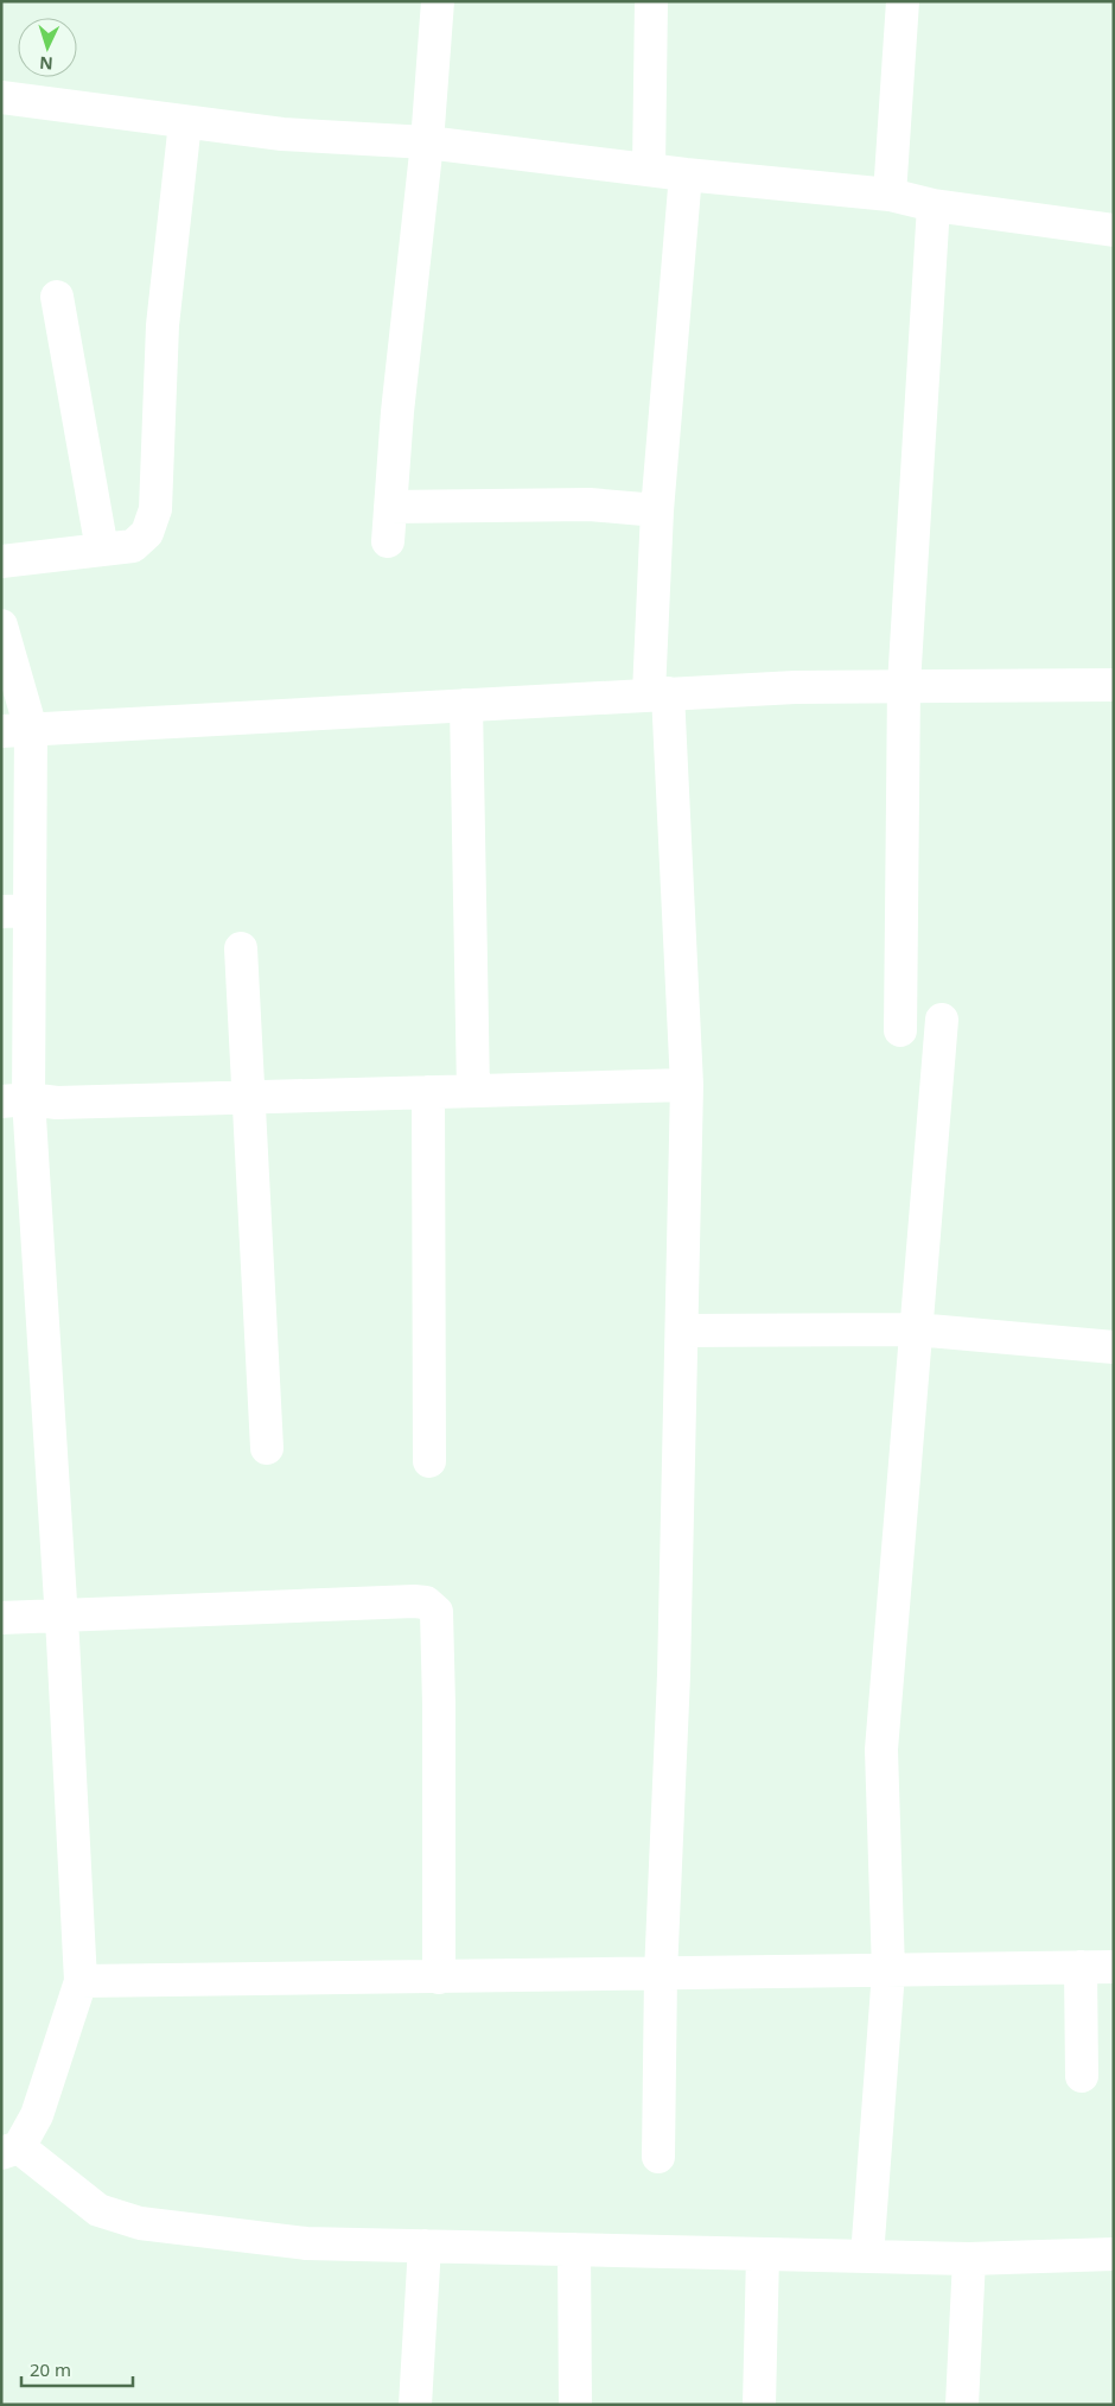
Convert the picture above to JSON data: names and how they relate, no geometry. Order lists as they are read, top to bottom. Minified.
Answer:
{"scale_bar":"20 m","north":"bottom"}
